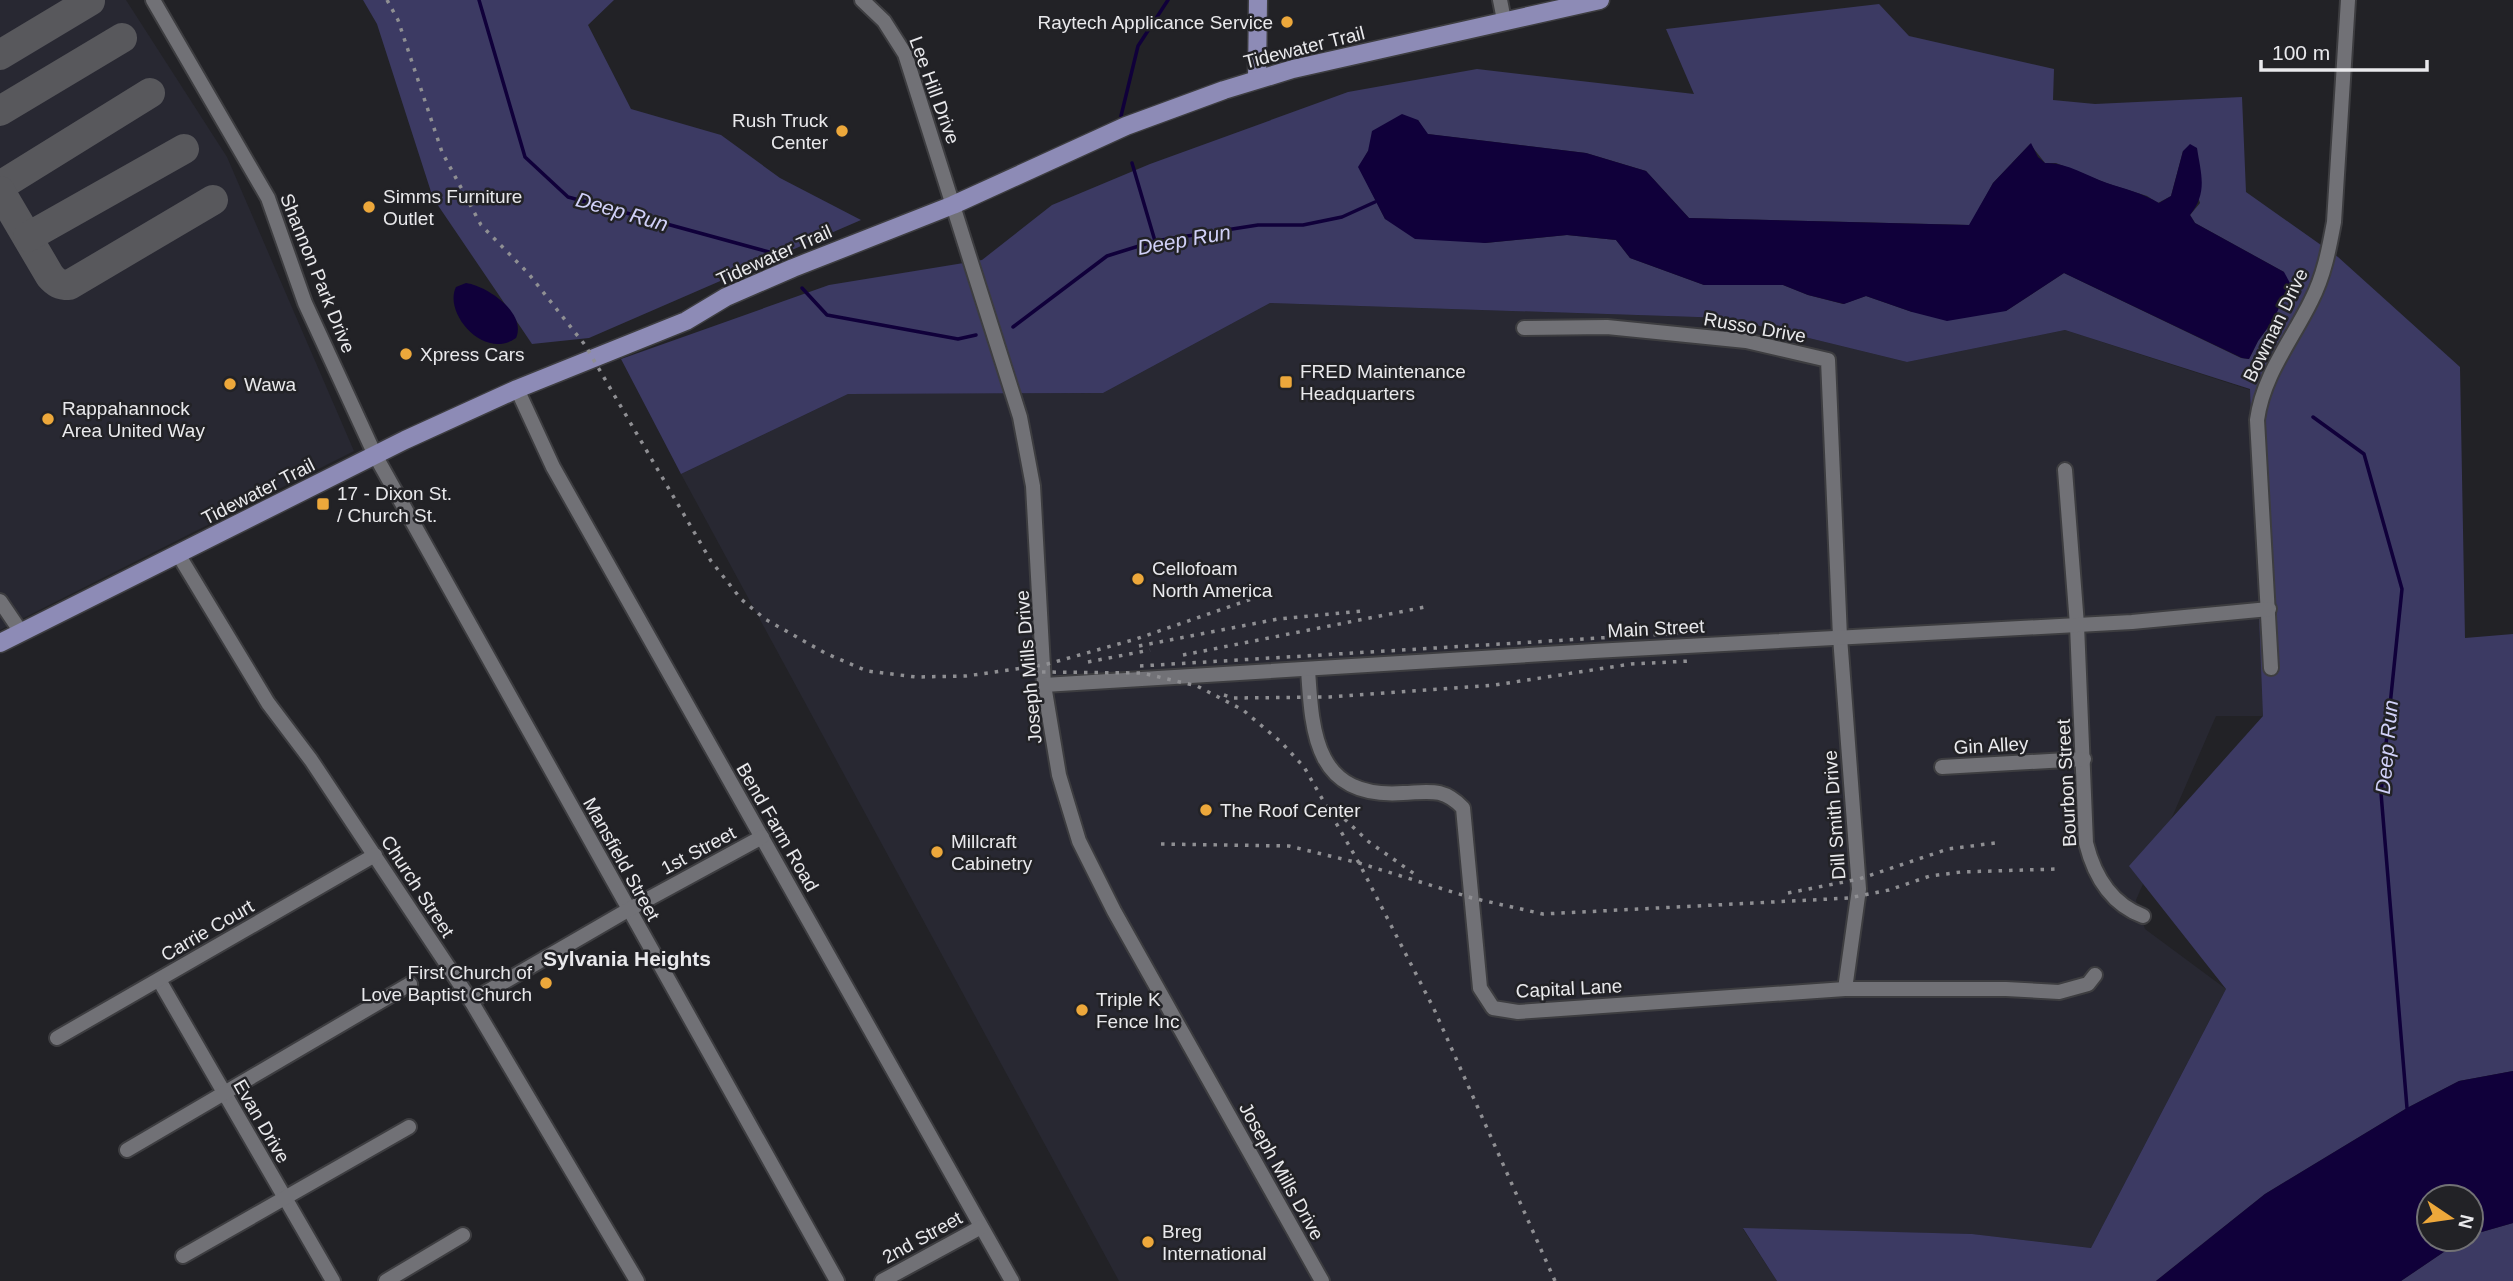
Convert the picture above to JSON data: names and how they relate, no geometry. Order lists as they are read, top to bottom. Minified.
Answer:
{"streets":{"main road":["Tidewater Trail"],"street":["Lee Hill Drive","Shannon Park Drive","Bowman Drive","Russo Drive","Main Street","Joseph Mills Drive","Gin Alley","Bourbon Street","Dill Smith Drive","Bend Farm Road","1st Street","Mansfield Street","Church Street","Carrie Court","Capital Lane","Evan Drive","2nd Street"]},"crossings":[["Tidewater Trail","Lee Hill Drive"],["Tidewater Trail","Shannon Park Drive"],["Tidewater Trail","Joseph Mills Drive"],["Tidewater Trail","Bend Farm Road"],["Tidewater Trail","Mansfield Street"],["Tidewater Trail","Church Street"],["Lee Hill Drive","Joseph Mills Drive"],["Shannon Park Drive","Mansfield Street"],["Bowman Drive","Main Street"],["Russo Drive","Main Street"],["Russo Drive","Dill Smith Drive"],["Main Street","Joseph Mills Drive"],["Main Street","Bourbon Street"],["Main Street","Dill Smith Drive"],["Main Street","Capital Lane"],["Gin Alley","Bourbon Street"],["Dill Smith Drive","Capital Lane"],["Bend Farm Road","1st Street"],["Bend Farm Road","2nd Street"],["1st Street","Mansfield Street"],["1st Street","Church Street"],["Church Street","Carrie Court"],["Carrie Court","Evan Drive"]],"districts":["Sylvania Heights"],"water":["Deep Run"],"places":{"other":["Raytech Applicance Service","Rush Truck Center","Simms Furniture Outlet","Xpress Cars","Wawa","Rappahannock Area United Way","Cellofoam North America","The Roof Center","Millcraft Cabinetry","First Church of Love Baptist Church","Triple K Fence Inc","Breg International"],"transit":["FRED Maintenance Headquarters","17 - Dixon St. / Church St."]},"scale_bar":"100 m","north":"right"}
